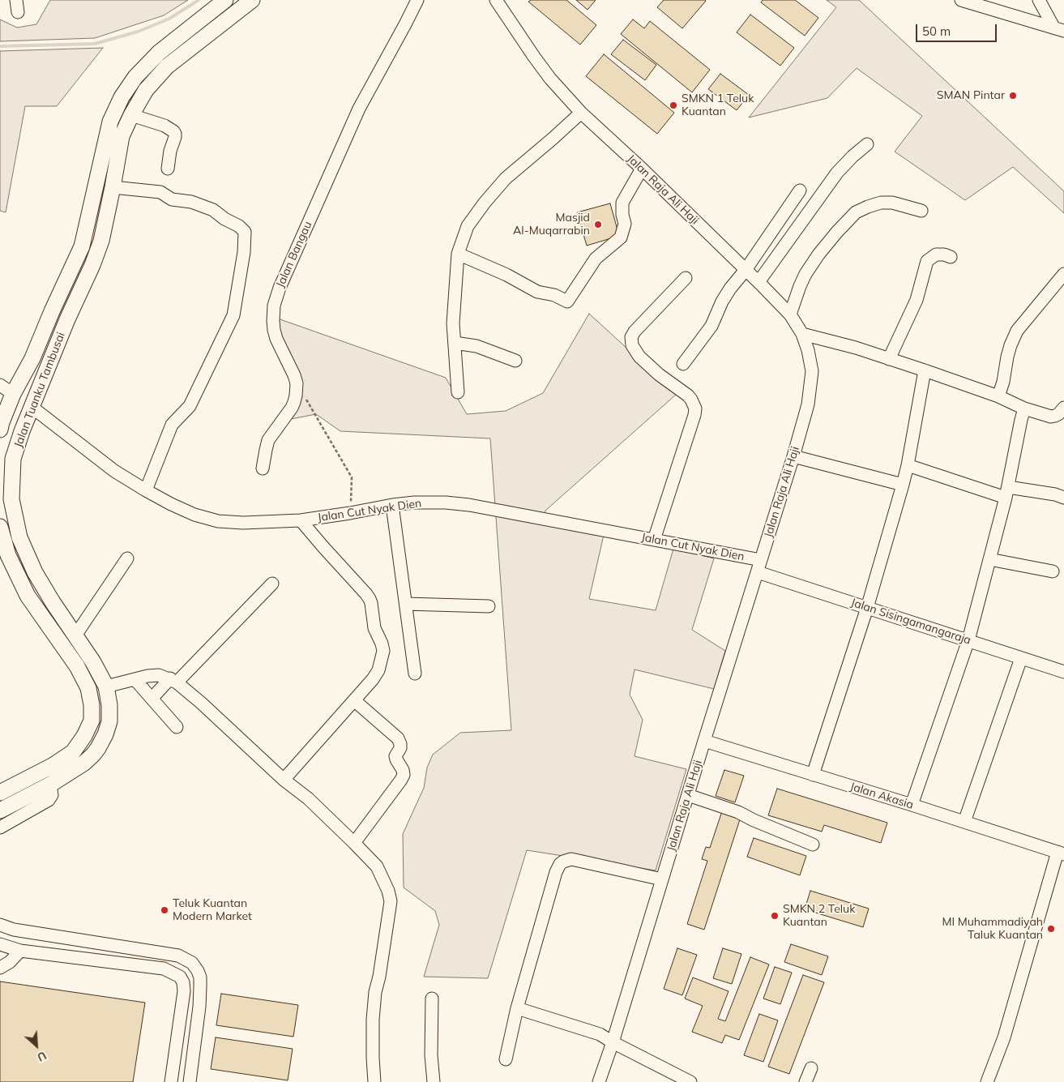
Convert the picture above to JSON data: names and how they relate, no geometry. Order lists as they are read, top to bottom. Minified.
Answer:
{"streets":{"main road":["Jalan Tuanku Tambusai"],"street":["Jalan Raja Ali Haji","Jalan Bangau","Jalan Cut Nyak Dien","Jalan Sisingamangaraja","Jalan Akasia"]},"crossings":[["Jalan Raja Ali Haji","Jalan Cut Nyak Dien"],["Jalan Raja Ali Haji","Jalan Sisingamangaraja"],["Jalan Raja Ali Haji","Jalan Akasia"],["Jalan Tuanku Tambusai","Jalan Cut Nyak Dien"]],"places":["SMAN Pintar","SMKN 1 Teluk Kuantan","Masjid Al-Muqarrabin","Teluk Kuantan Modern Market","SMKN 2 Teluk Kuantan","MI Muhammadiyah Taluk Kuantan"],"scale_bar":"50 m","north":"bottom right"}
